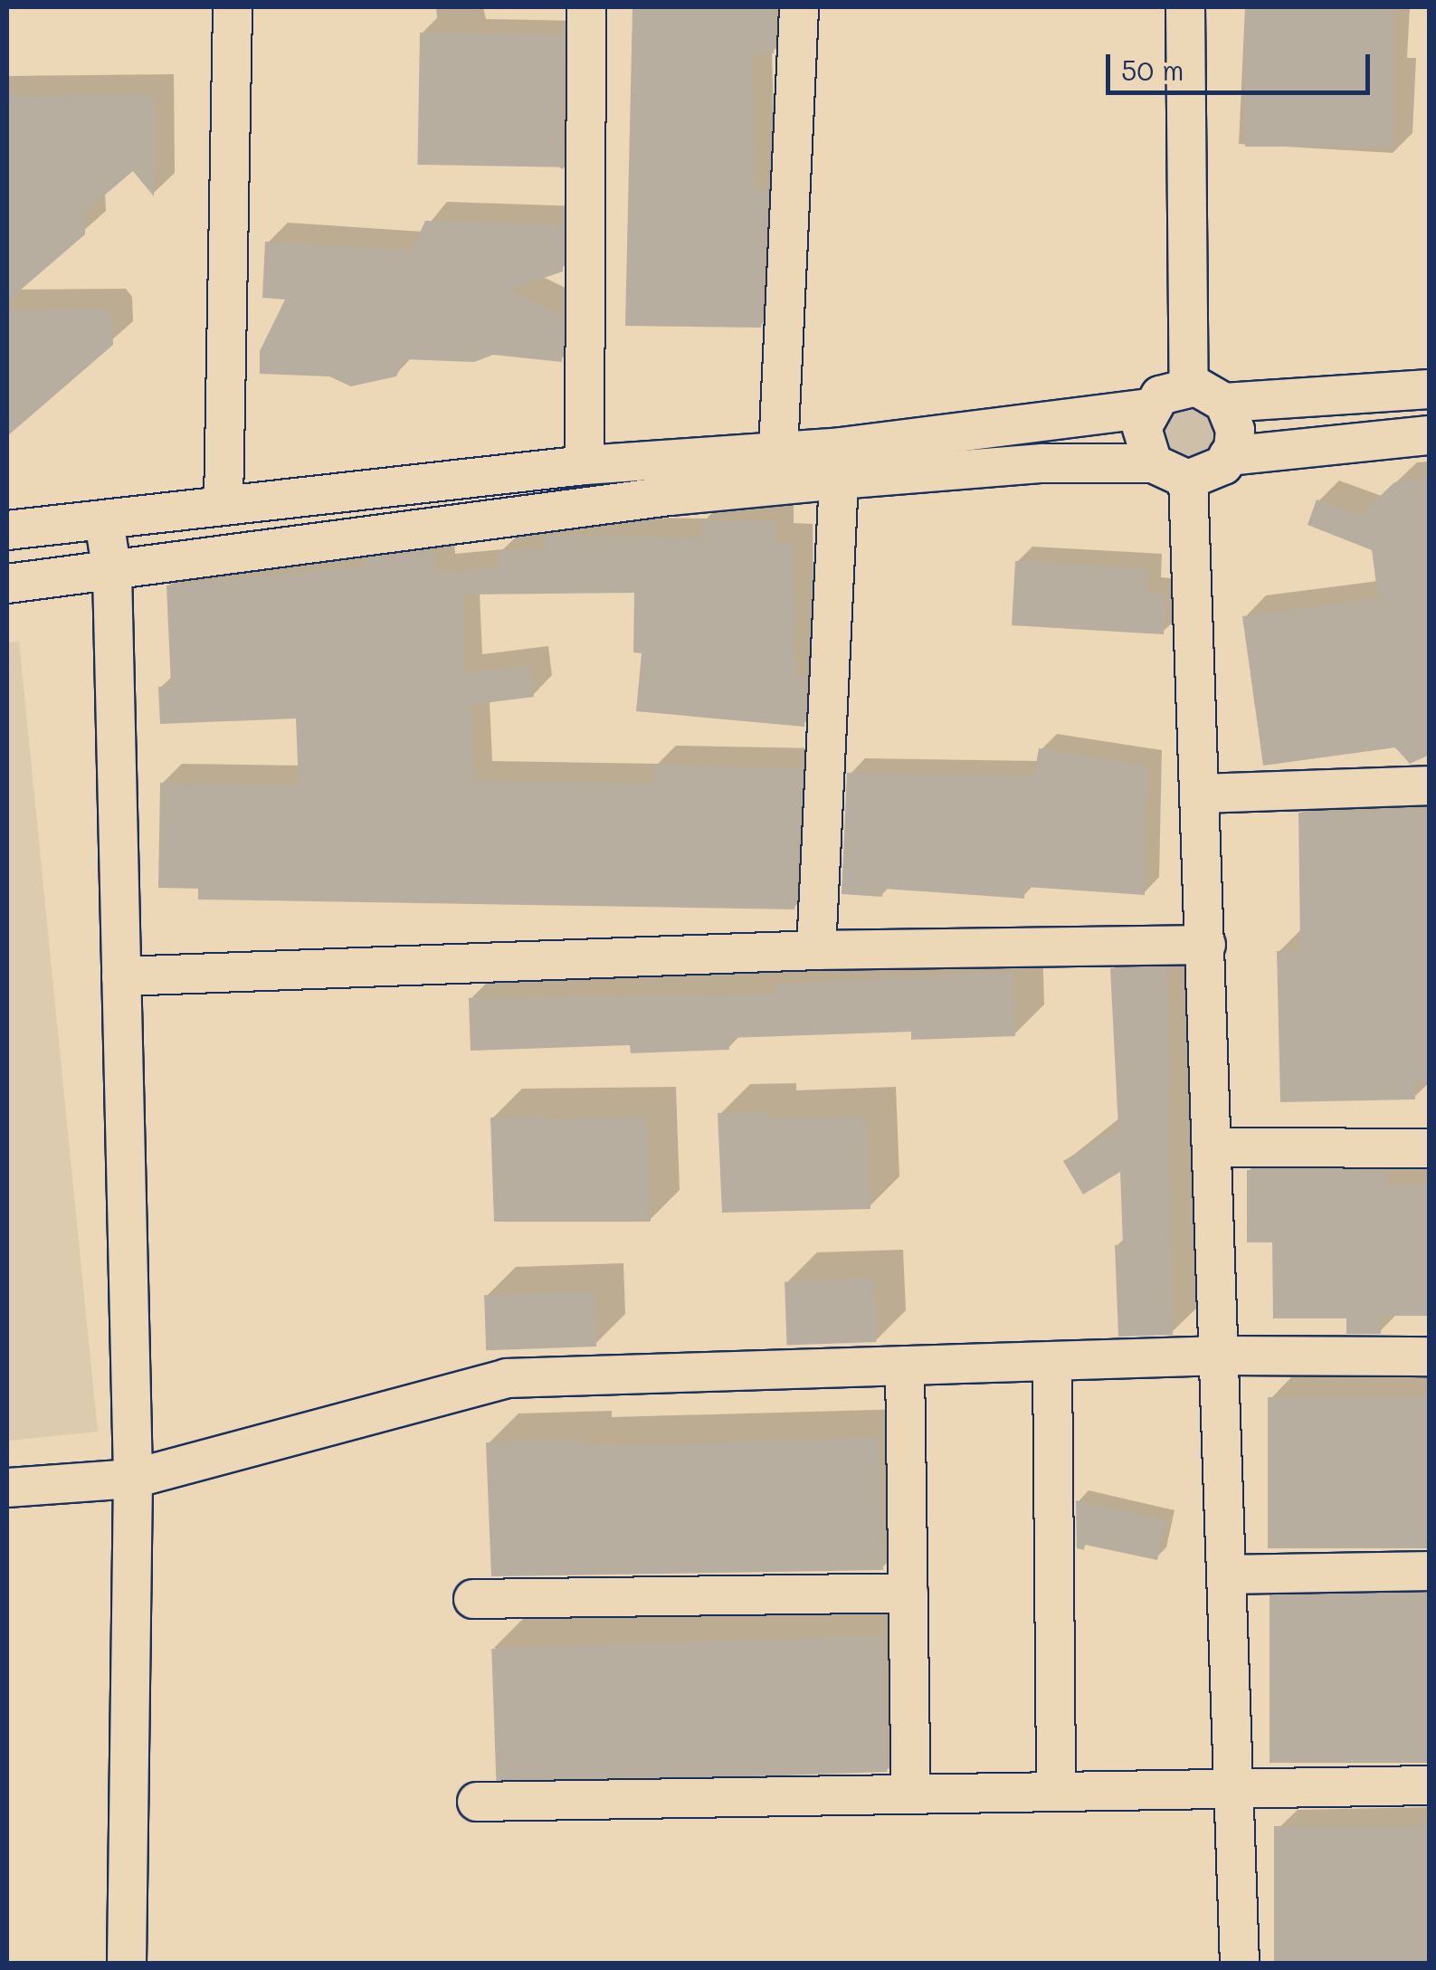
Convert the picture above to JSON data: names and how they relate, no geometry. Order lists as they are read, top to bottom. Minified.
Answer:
{"scale_bar":"50 m"}
